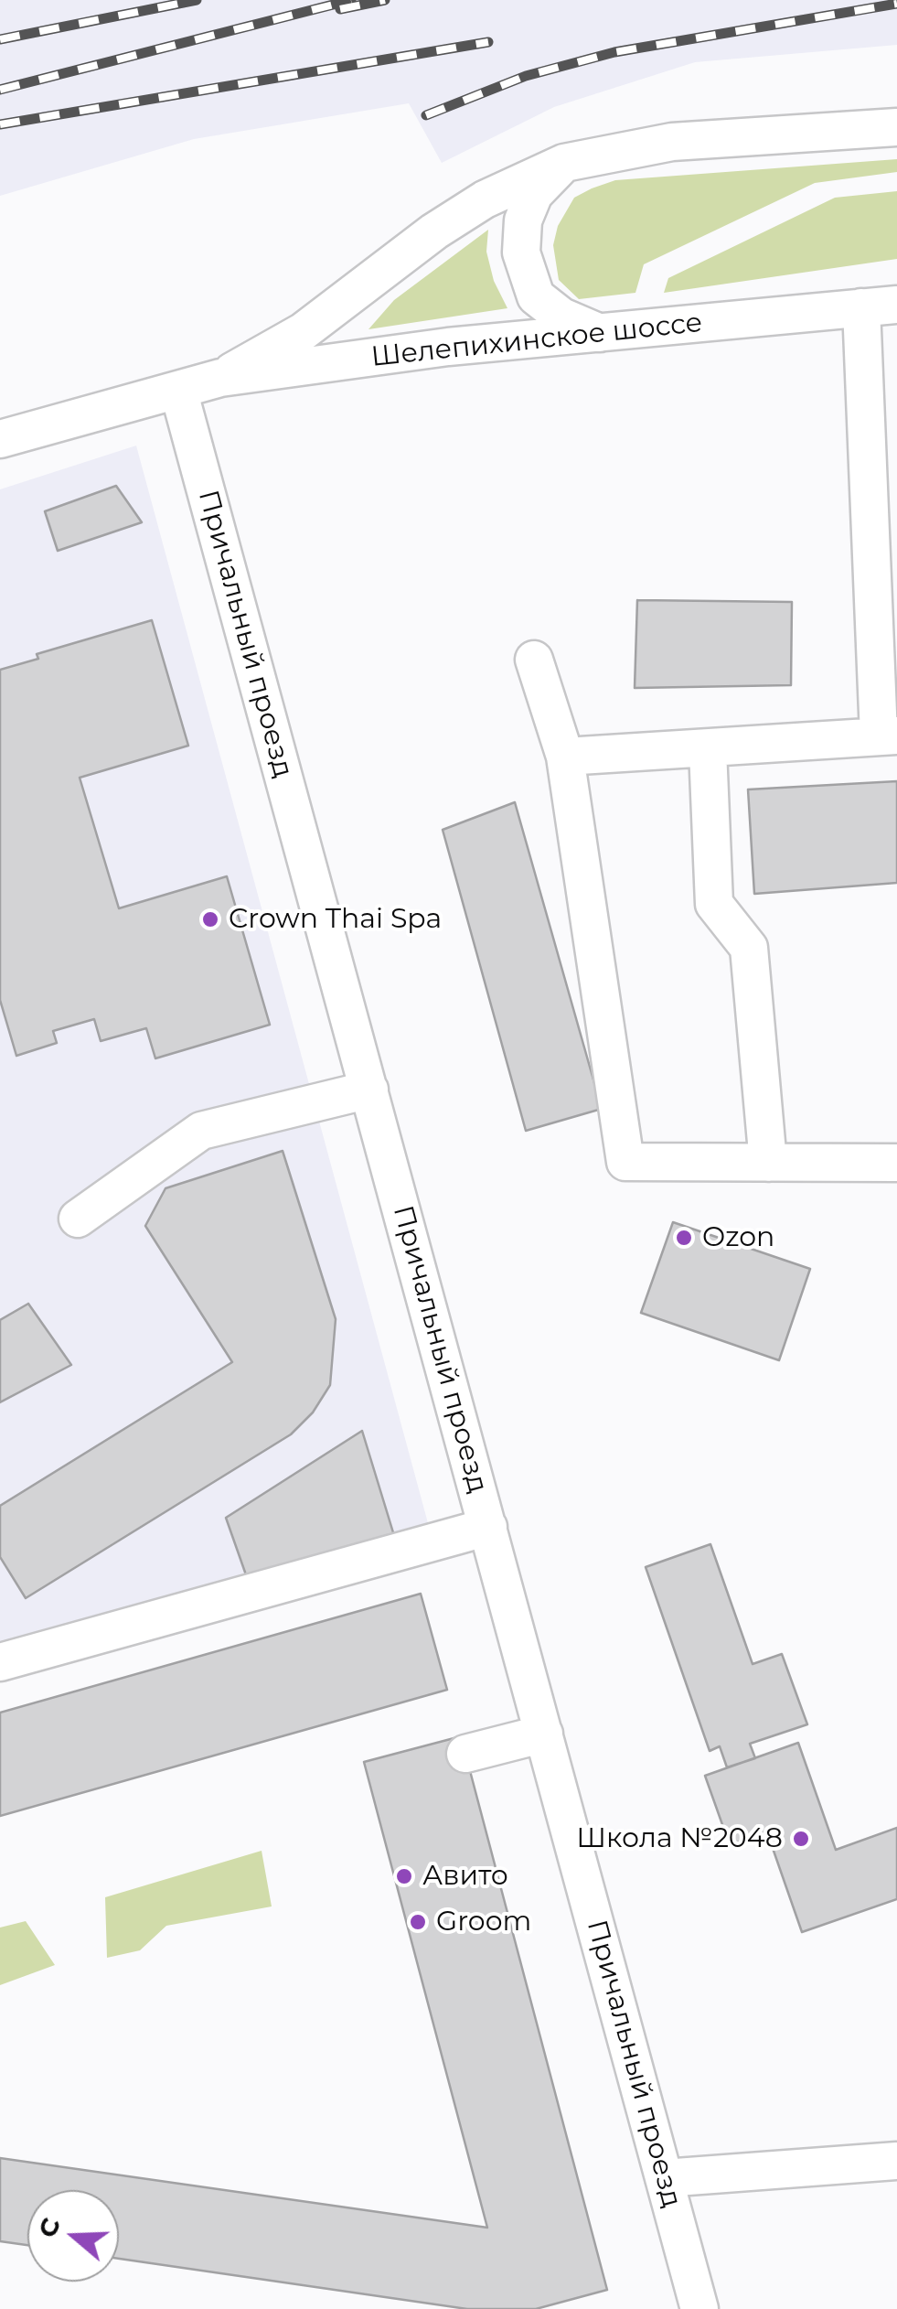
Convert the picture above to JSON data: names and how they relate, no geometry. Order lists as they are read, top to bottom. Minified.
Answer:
{"streets":{"street":["Шелепихинское шоссе","Причальный проезд"]},"crossings":[["Шелепихинское шоссе","Причальный проезд"]],"places":["Crown Thai Spa","Ozon","Школа №2048","Авито","Groom"],"north":"left"}
